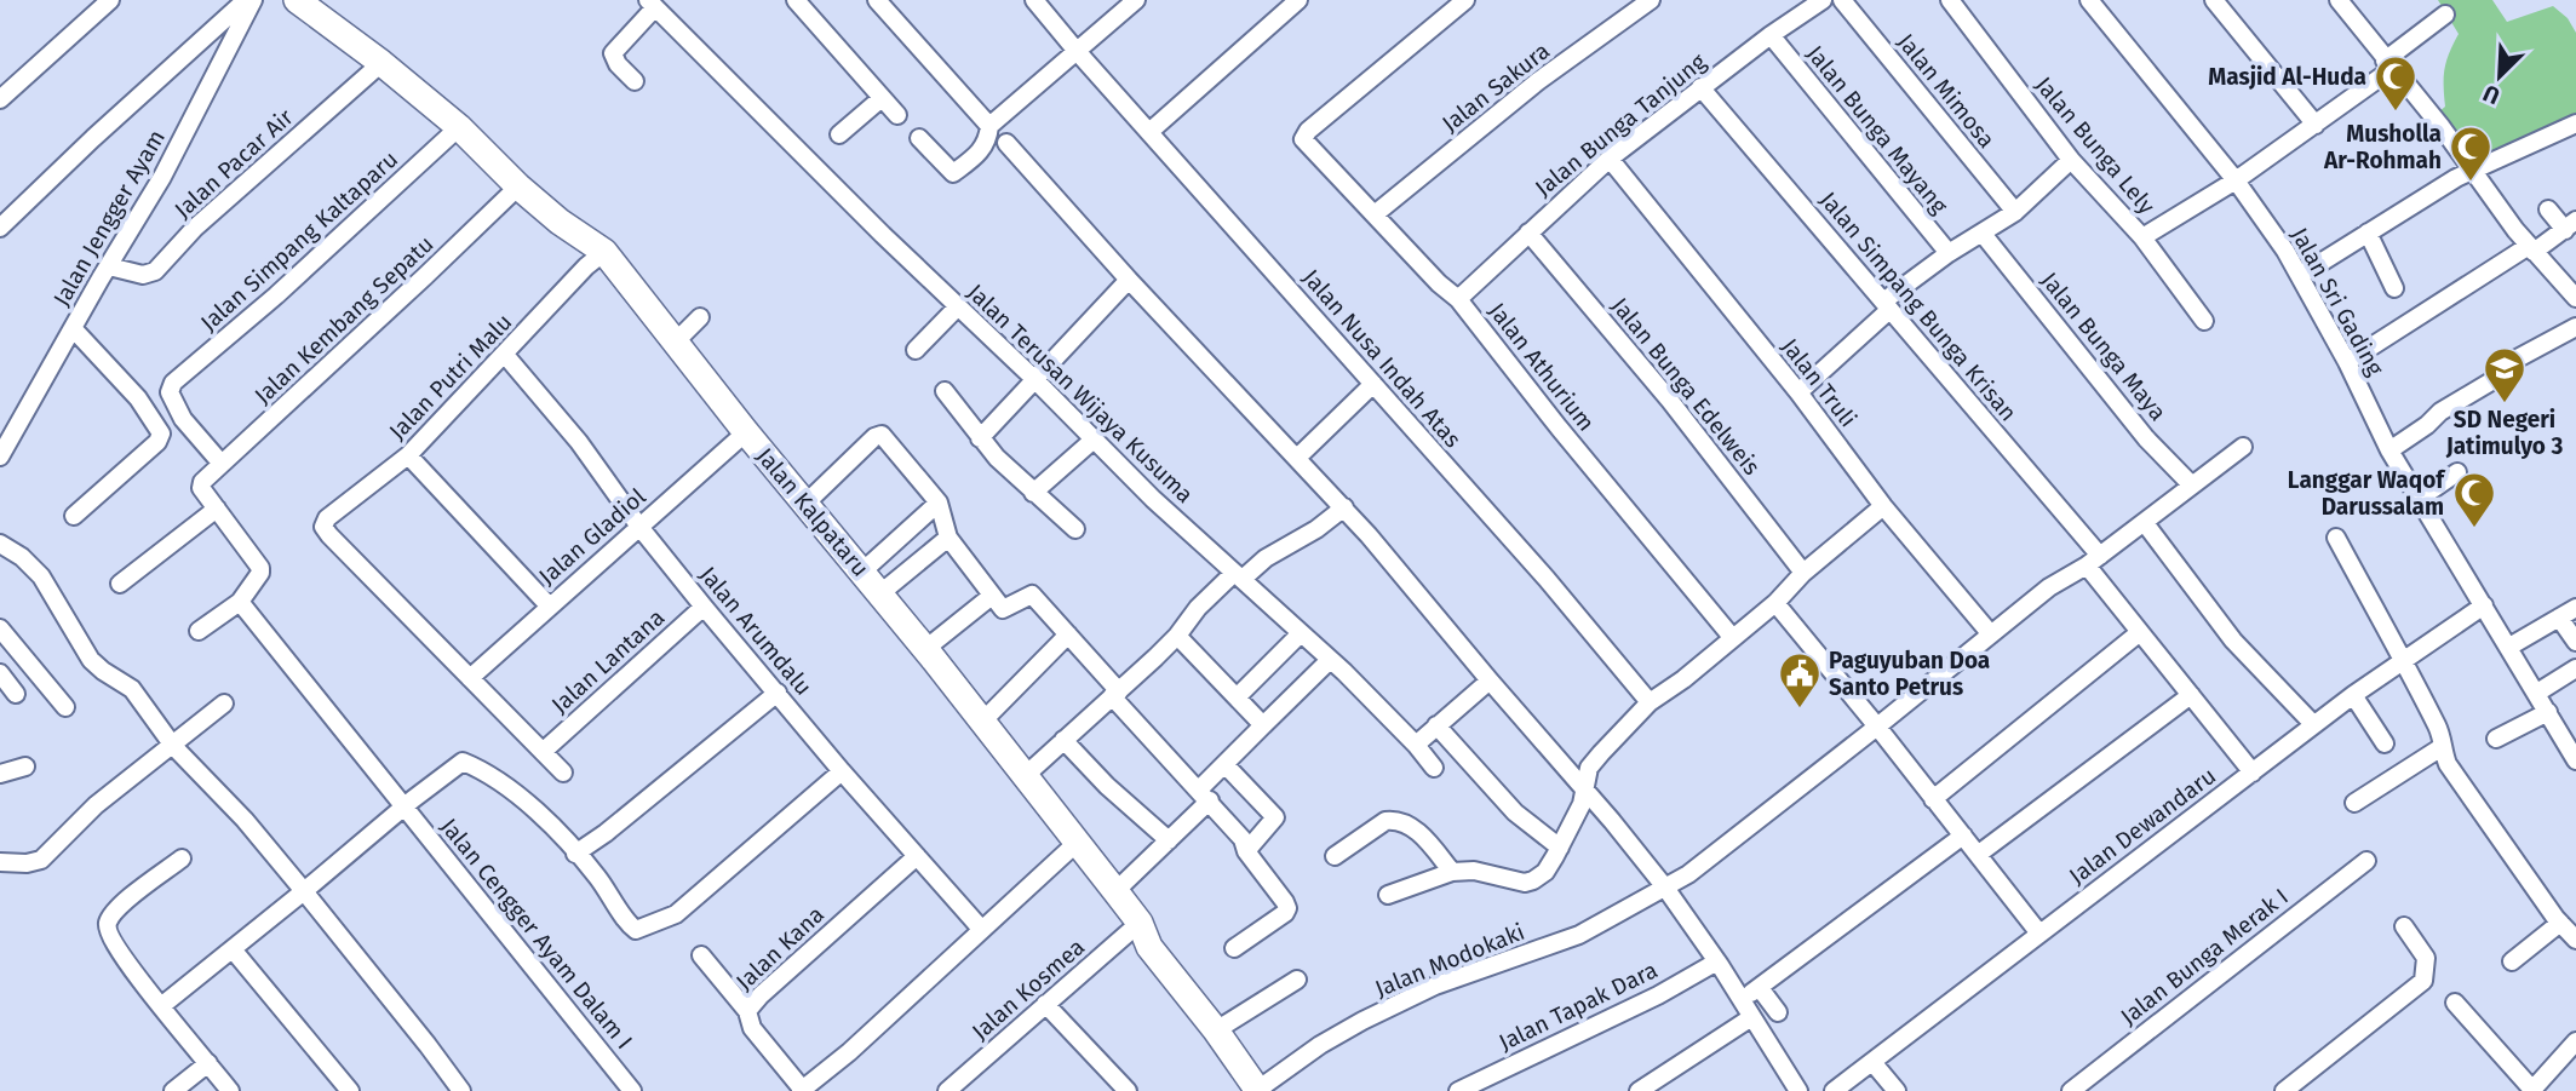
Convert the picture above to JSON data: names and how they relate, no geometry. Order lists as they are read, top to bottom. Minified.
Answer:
{"streets":{"main road":["Jalan Kalpataru"],"street":["Jalan Sakura","Jalan Mimosa","Jalan Bunga Tanjung","Jalan Bunga Mayang","Jalan Bunga Lely","Jalan Pacar Air","Jalan Jengger Ayam","Jalan Simpang Kaltaparu","Jalan Sri Gading","Jalan Simpang Bunga Krisan","Jalan Kembang Sepatu","Jalan Bunga Maya","Jalan Nusa Indah Atas","Jalan Athurium","Jalan Putri Malu","Jalan Truli","Jalan Bunga Edelweis","Jalan Terusan Wijaya Kusuma","Jalan Gladiol","Jalan Arumdalu","Jalan Lantana","Jalan Dewandaru","Jalan Cengger Ayam Dalam I","Jalan Kana","Jalan Bunga Merak I","Jalan Modokaki","Jalan Kosmea","Jalan Tapak Dara"]},"crossings":[["Jalan Sakura","Jalan Athurium"],["Jalan Bunga Tanjung","Jalan Bunga Mayang"],["Jalan Bunga Tanjung","Jalan Simpang Bunga Krisan"],["Jalan Bunga Tanjung","Jalan Athurium"],["Jalan Bunga Tanjung","Jalan Truli"],["Jalan Bunga Tanjung","Jalan Bunga Edelweis"],["Jalan Pacar Air","Jalan Jengger Ayam"],["Jalan Pacar Air","Jalan Kalpataru"],["Jalan Simpang Kaltaparu","Jalan Kembang Sepatu"],["Jalan Simpang Kaltaparu","Jalan Kalpataru"],["Jalan Sri Gading","Jalan Dewandaru"],["Jalan Simpang Bunga Krisan","Jalan Dewandaru"],["Jalan Simpang Bunga Krisan","Jalan Modokaki"],["Jalan Kembang Sepatu","Jalan Kalpataru"],["Jalan Bunga Maya","Jalan Modokaki"],["Jalan Putri Malu","Jalan Kalpataru"],["Jalan Putri Malu","Jalan Gladiol"],["Jalan Putri Malu","Jalan Arumdalu"],["Jalan Truli","Jalan Modokaki"],["Jalan Kalpataru","Jalan Gladiol"],["Jalan Kalpataru","Jalan Modokaki"],["Jalan Kalpataru","Jalan Kosmea"],["Jalan Gladiol","Jalan Arumdalu"],["Jalan Arumdalu","Jalan Lantana"],["Jalan Arumdalu","Jalan Kana"]],"places":{"mosque":["Masjid Al-Huda","Musholla Ar-Rohmah","Langgar Waqof Darussalam"],"school or university":["SD Negeri Jatimulyo 3"],"public building":["Paguyuban Doa Santo Petrus"]},"north":"bottom left"}
